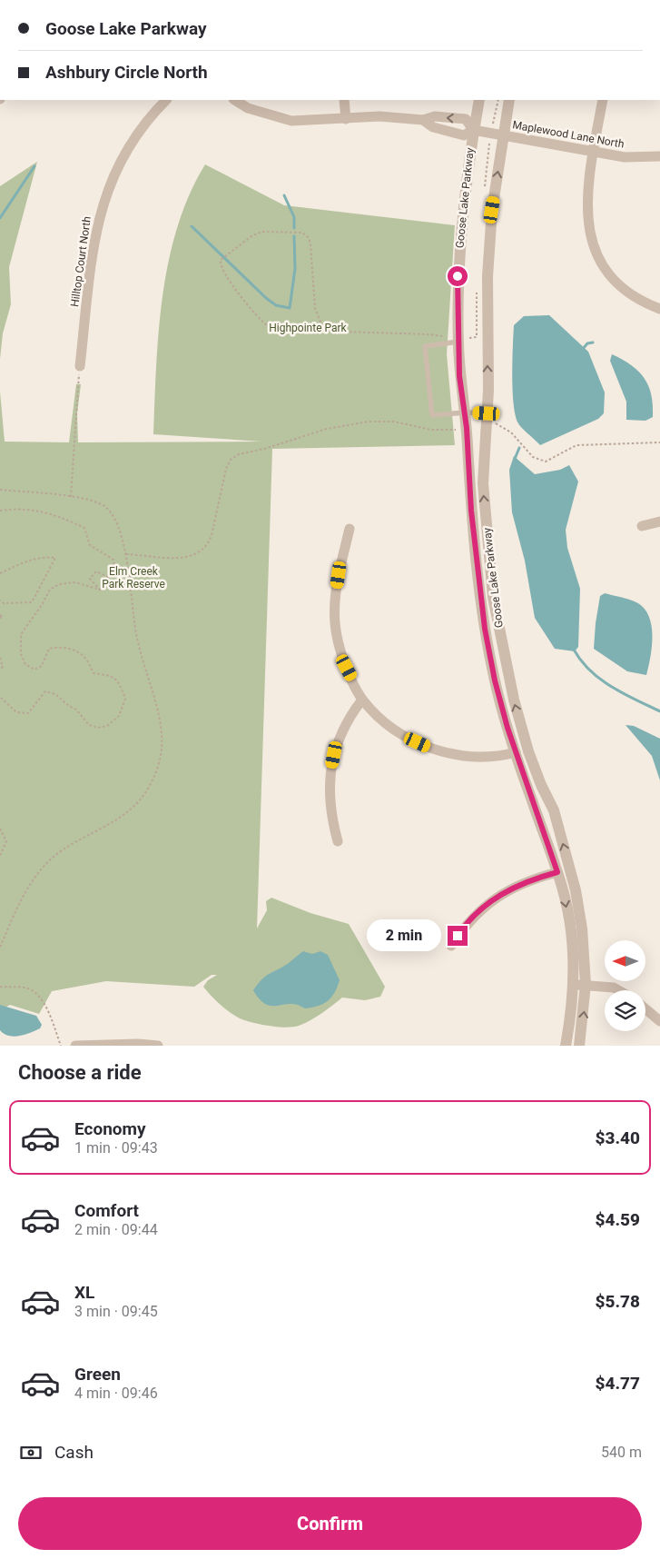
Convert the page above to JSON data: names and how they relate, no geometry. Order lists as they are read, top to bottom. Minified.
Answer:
{"streets":{"street":["Maplewood Lane North","Goose Lake Parkway","Hilltop Court North"]},"crossings":[["Maplewood Lane North","Goose Lake Parkway"]],"parks":["Highpointe Park","Elm Creek Park Reserve"],"north":"left","page":{"banner":["Goose Lake Parkway","Ashbury Circle North"],"bubble":"2 min","heading":"Choose a ride","list":[{"name":"Economy","note":"1 min · 09:43","value":"$3.40"},{"name":"Comfort","note":"2 min · 09:44","value":"$4.59"},{"name":"XL","note":"3 min · 09:45","value":"$5.78"},{"name":"Green","note":"4 min · 09:46","value":"$4.77"}],"pay":["Cash","540 m"],"buttons":"Confirm"}}
